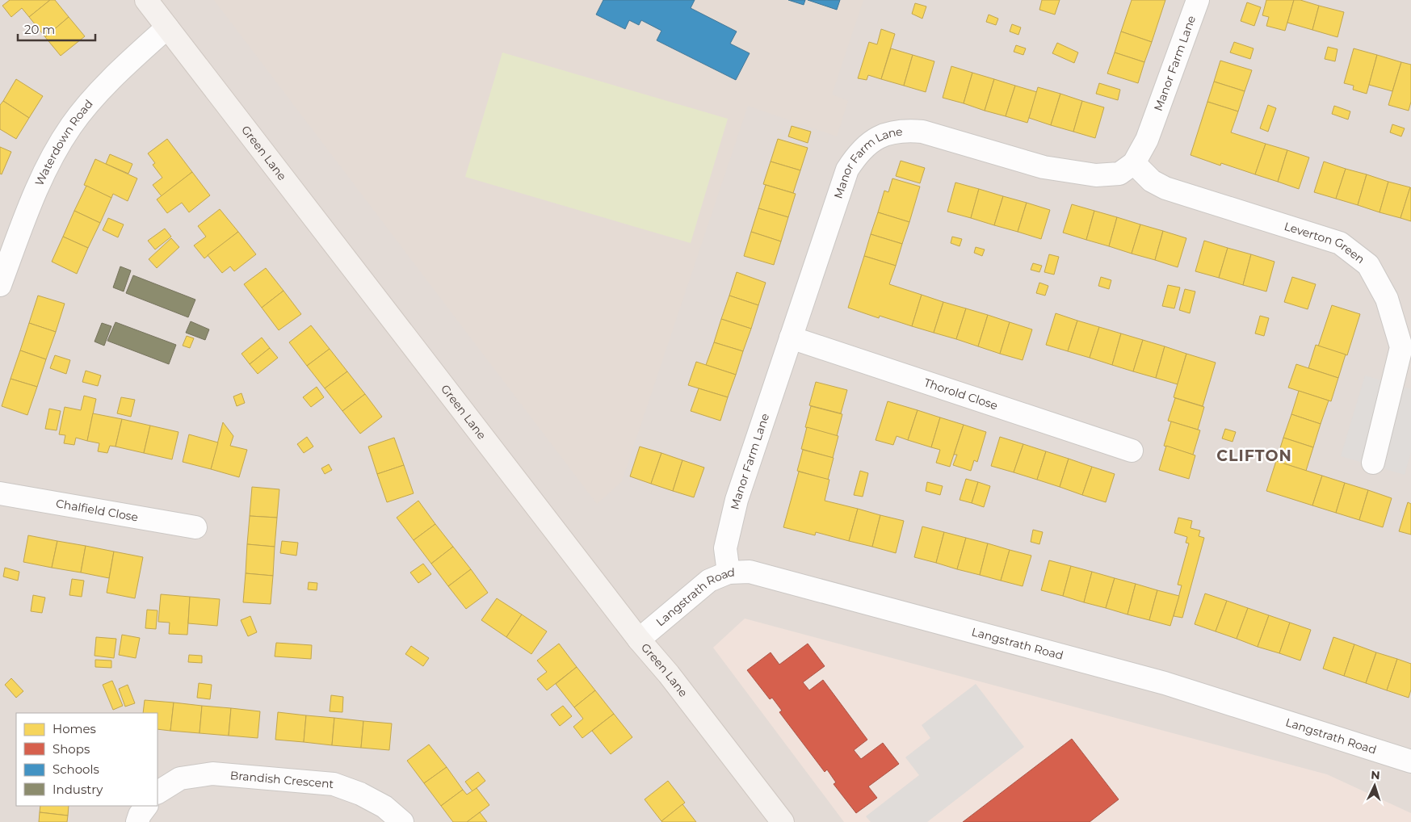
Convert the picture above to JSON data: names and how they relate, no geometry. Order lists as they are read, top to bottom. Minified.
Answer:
{"streets":{"street":["Manor Farm Lane","Waterdown Road","Green Lane","Leverton Green","Thorold Close","Chalfield Close","Langstrath Road","Brandish Crescent"]},"crossings":[["Manor Farm Lane","Leverton Green"],["Manor Farm Lane","Thorold Close"],["Manor Farm Lane","Langstrath Road"],["Waterdown Road","Green Lane"],["Green Lane","Langstrath Road"]],"districts":["CLIFTON"],"legend":["Homes","Shops","Schools","Industry"],"scale_bar":"20 m","north":"top"}
